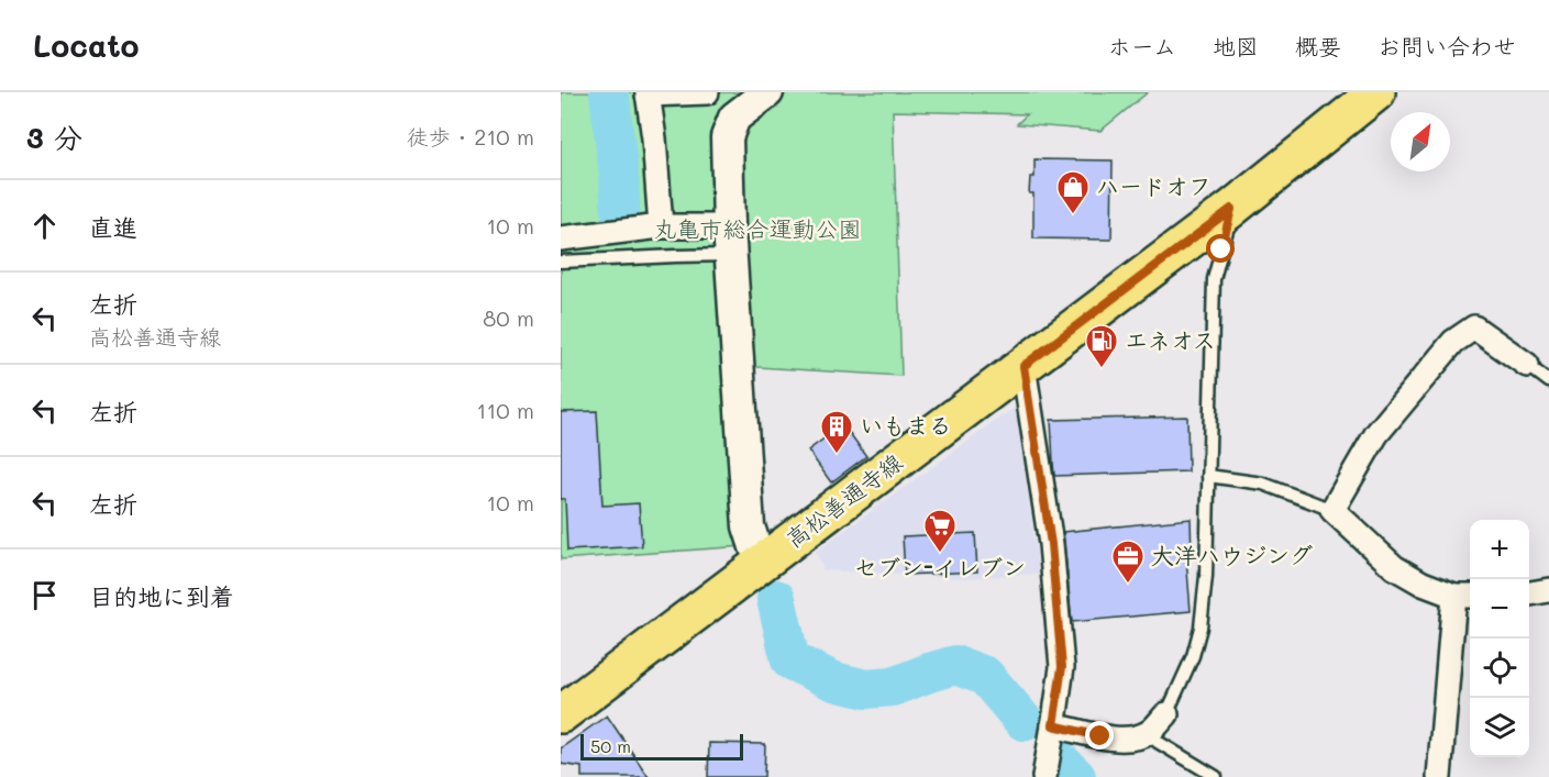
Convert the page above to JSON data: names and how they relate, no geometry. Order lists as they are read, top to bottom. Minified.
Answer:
{"streets":{"main road":["高松善通寺線"]},"parks":["丸亀市総合運動公園"],"places":{"shop":["ハードオフ"],"fuel station":["エネオス"],"building":["いもまる"],"supermarket":["セブン-イレブン"],"office":["大洋ハウジング"]},"scale_bar":"50 m","north":"top right","page":{"header":"Locato","nav":["ホーム","地図","概要","お問い合わせ"],"heading":["3 分","徒歩 · 210 m"],"list":[["直進","10 m"],["左折","高松善通寺線","80 m"],["左折","110 m"],["左折","10 m"],"目的地に到着"],"map_buttons":["+","−"],"scale":"50 m"}}
